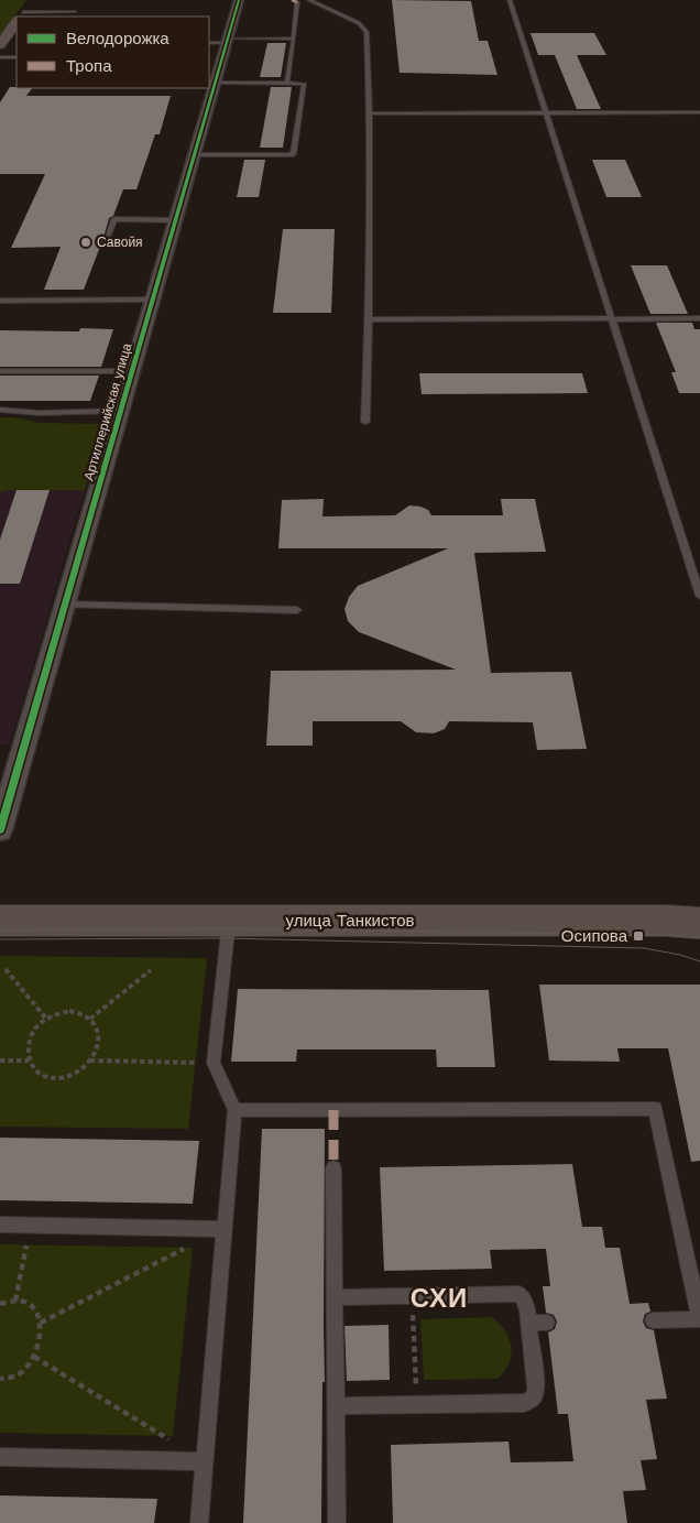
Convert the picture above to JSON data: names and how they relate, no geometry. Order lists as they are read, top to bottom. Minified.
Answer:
{"streets":{"main road":["улица Танкистов"],"street":["Артиллерийская улица"]},"districts":["СХИ"],"places":{"other":["Савойя"],"transit":["Осипова"]},"legend":["Велодорожка","Тропа"]}
